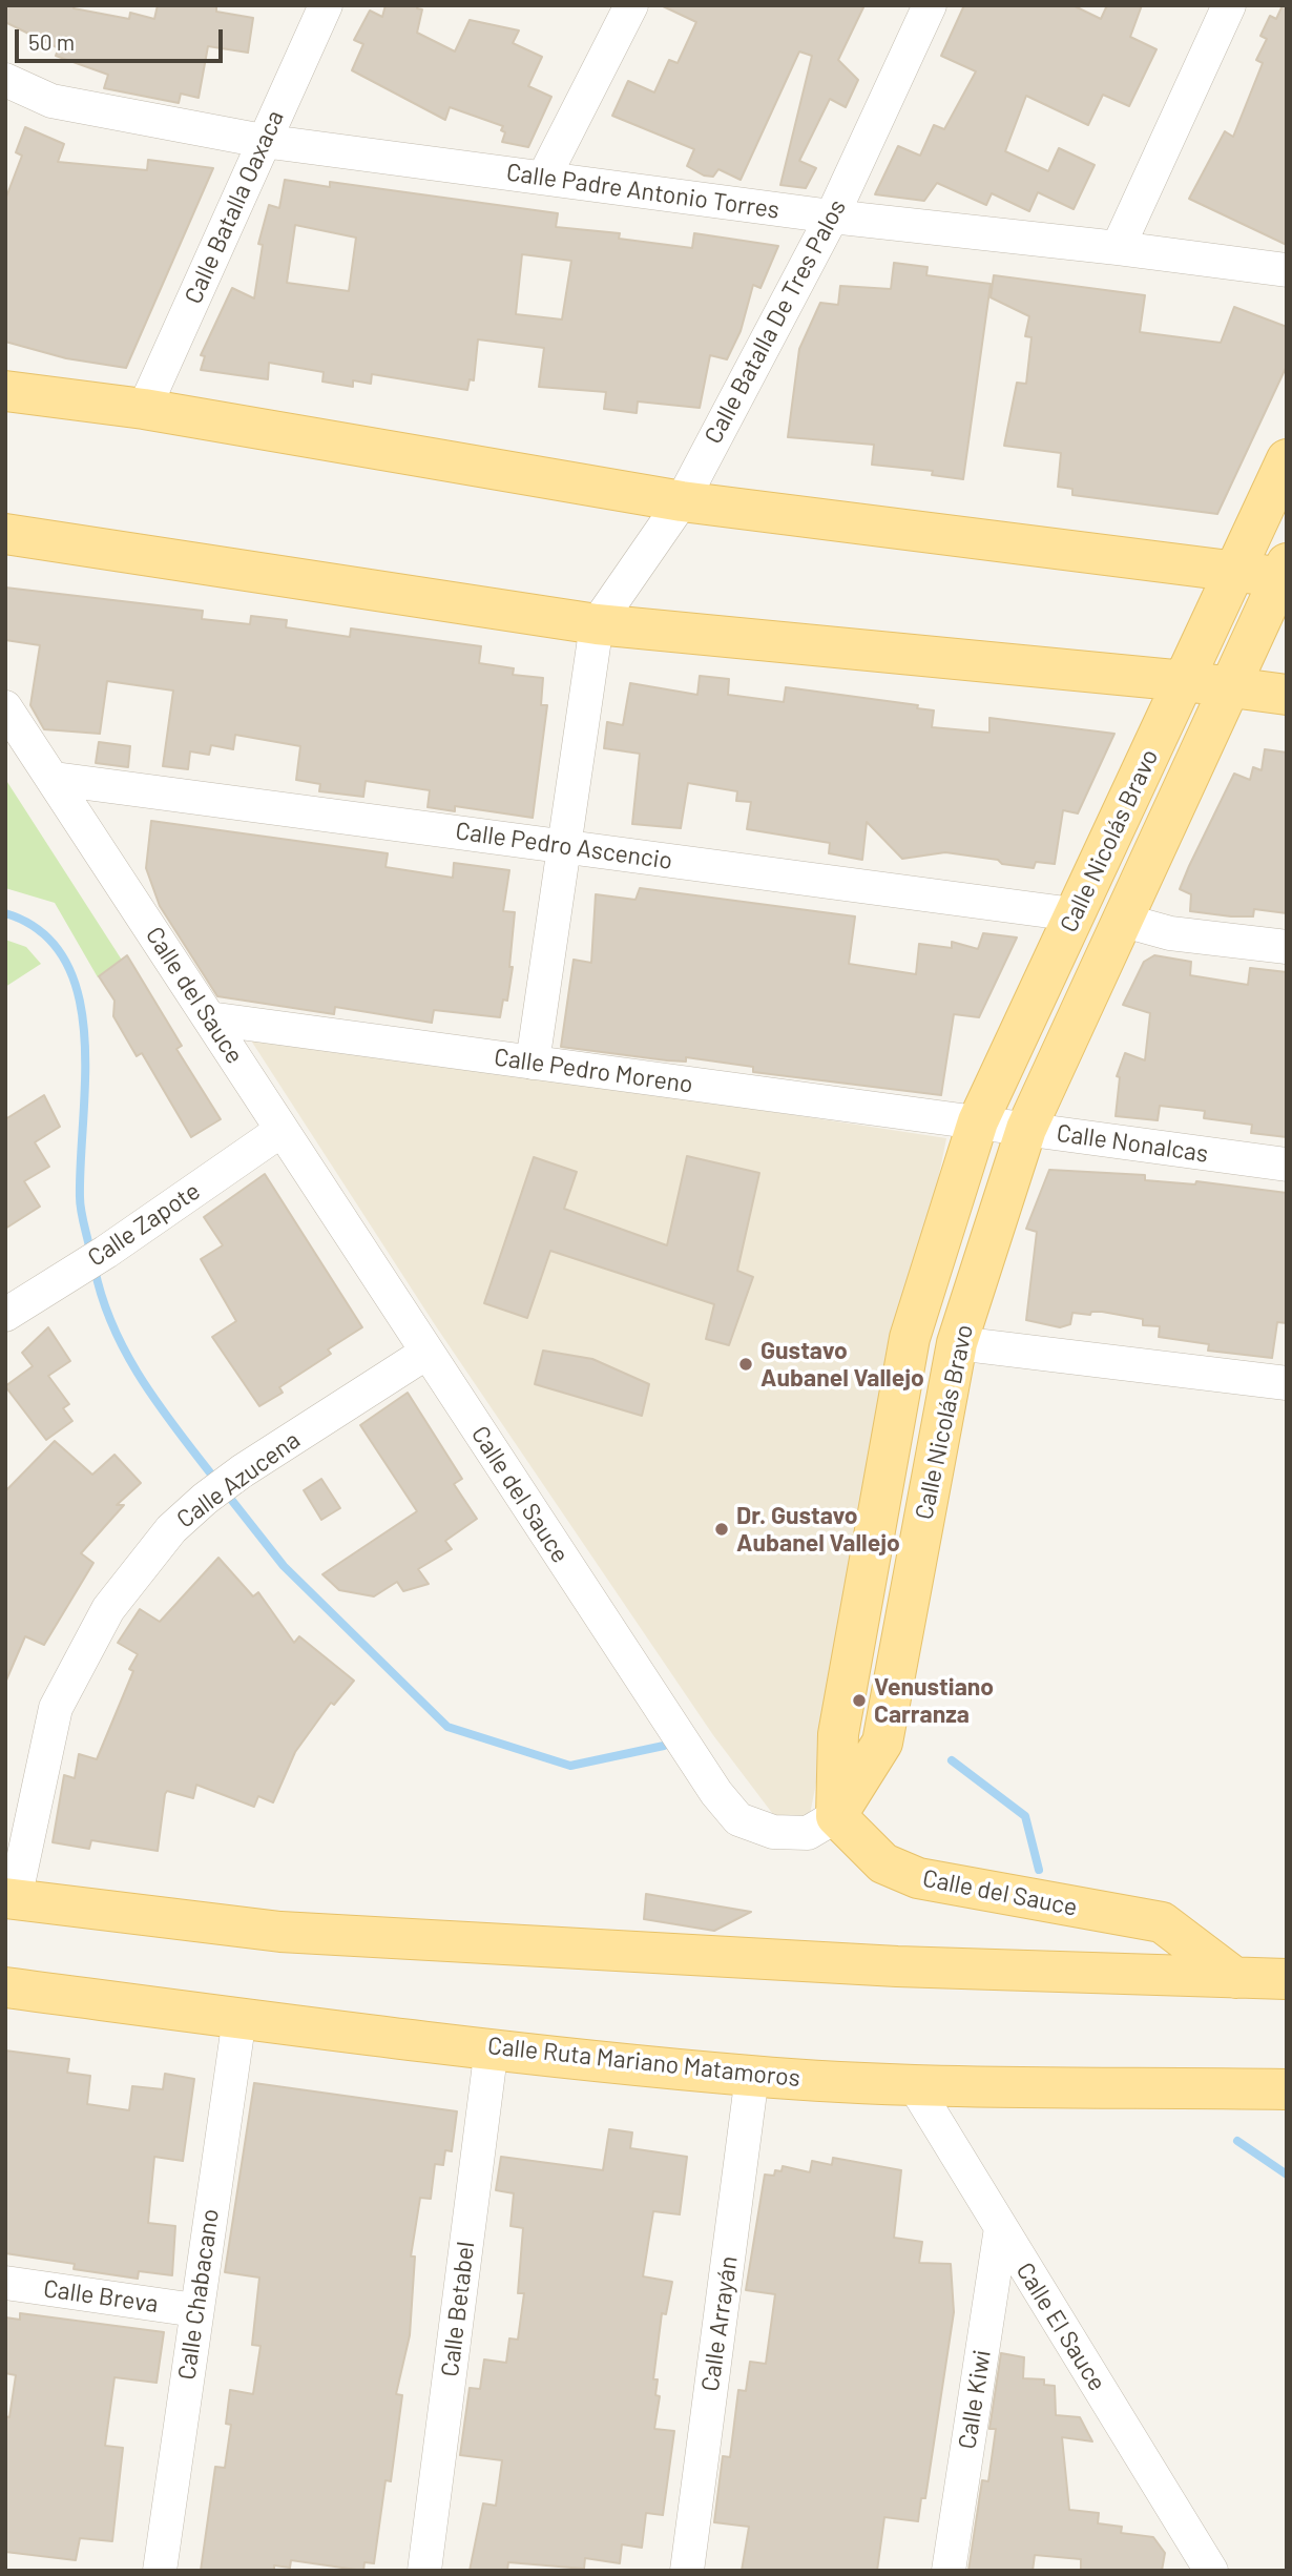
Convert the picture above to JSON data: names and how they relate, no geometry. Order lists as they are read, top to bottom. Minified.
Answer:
{"streets":{"main road":["Calle Nicolás Bravo","Calle del Sauce","Calle Ruta Mariano Matamoros"],"street":["Calle Padre Antonio Torres","Calle Batalla Oaxaca","Calle Batalla De Tres Palos","Calle Pedro Ascencio","Calle Pedro Moreno","Calle Nonalcas","Calle Zapote","Calle Azucena","Calle Chabacano","Calle Breva","Calle Betabel","Calle Arrayán","Calle El Sauce","Calle Kiwi"]},"crossings":[["Calle Padre Antonio Torres","Calle Batalla Oaxaca"],["Calle Padre Antonio Torres","Calle Batalla De Tres Palos"],["Calle Nicolás Bravo","Calle Pedro Ascencio"],["Calle Nicolás Bravo","Calle del Sauce"],["Calle Nicolás Bravo","Calle Pedro Moreno"],["Calle Nicolás Bravo","Calle Nonalcas"],["Calle Pedro Ascencio","Calle del Sauce"],["Calle del Sauce","Calle Pedro Moreno"],["Calle del Sauce","Calle Zapote"],["Calle del Sauce","Calle Azucena"],["Calle Pedro Moreno","Calle Nonalcas"],["Calle Ruta Mariano Matamoros","Calle Chabacano"],["Calle Ruta Mariano Matamoros","Calle Betabel"],["Calle Ruta Mariano Matamoros","Calle Arrayán"],["Calle Ruta Mariano Matamoros","Calle El Sauce"],["Calle Chabacano","Calle Breva"],["Calle El Sauce","Calle Kiwi"]],"places":["Gustavo Aubanel Vallejo","Dr. Gustavo Aubanel Vallejo","Venustiano Carranza"],"scale_bar":"50 m"}
